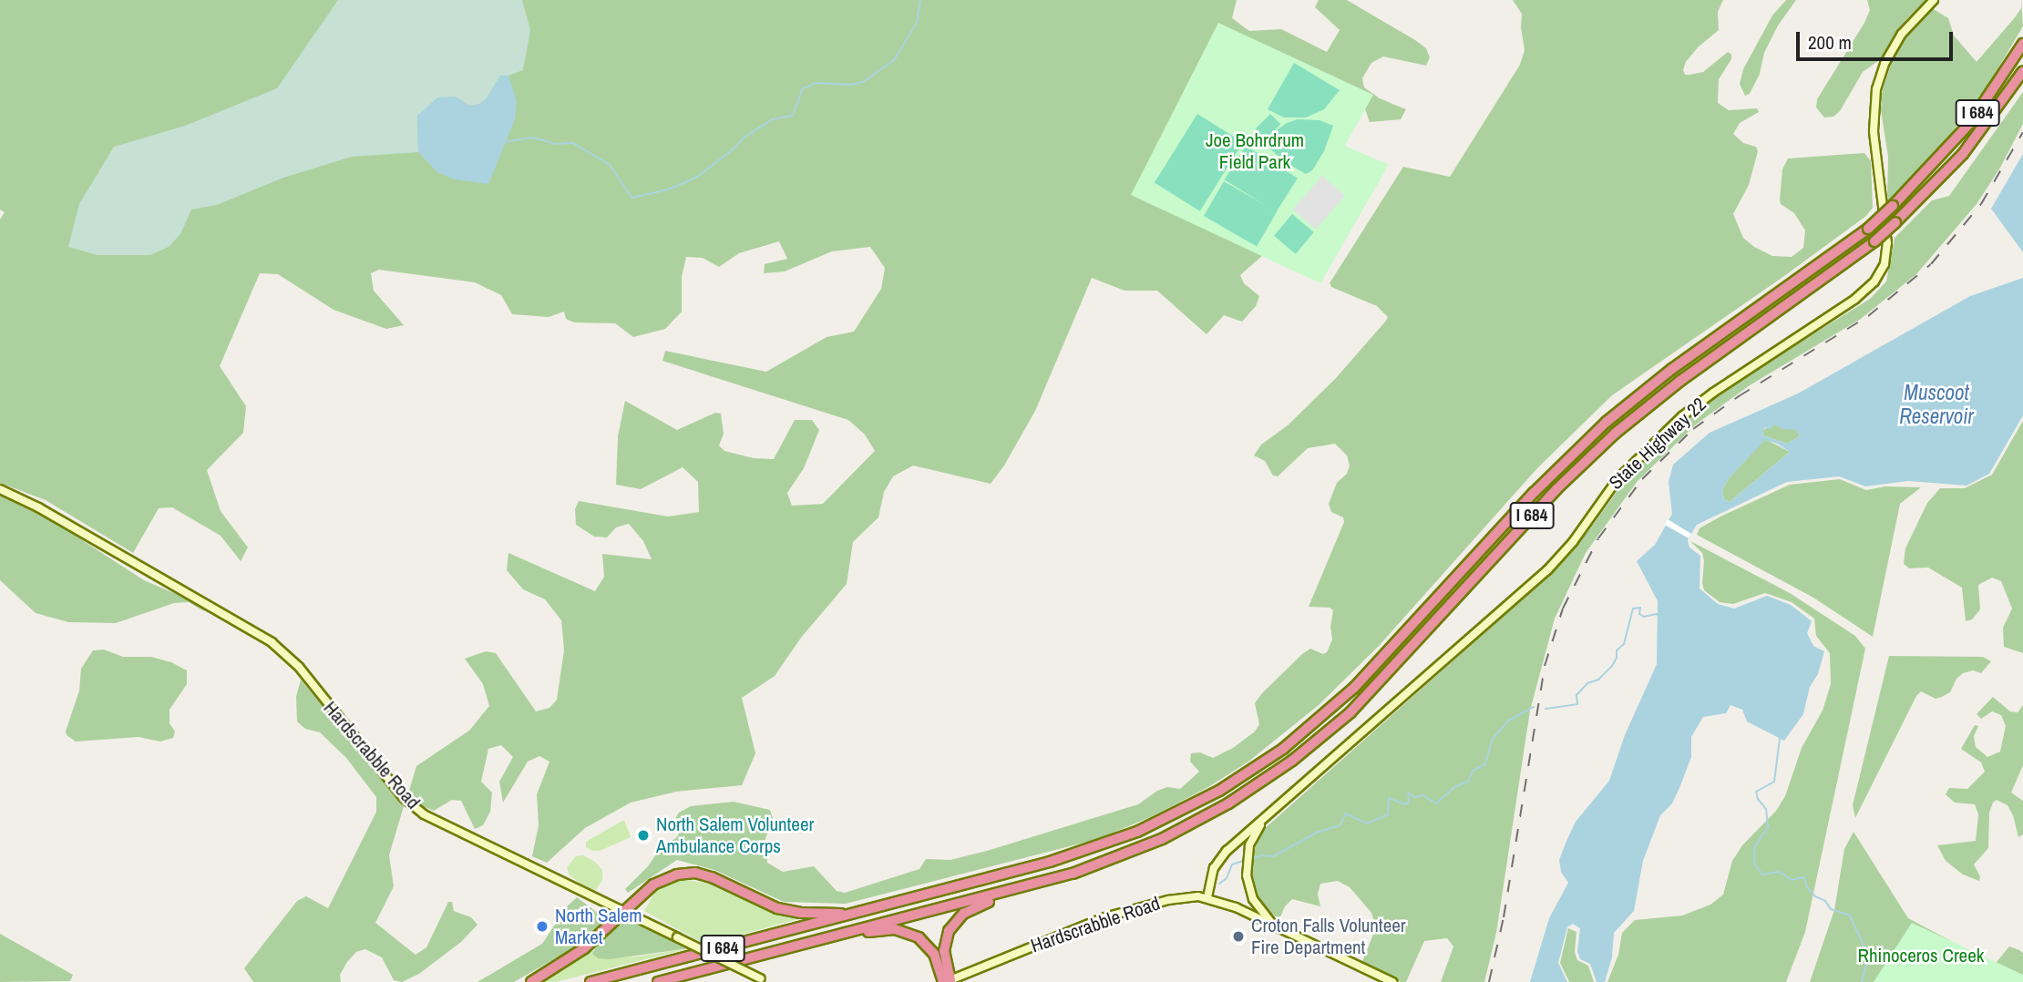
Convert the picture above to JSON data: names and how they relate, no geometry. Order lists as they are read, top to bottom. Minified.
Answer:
{"streets":{"highway":["I 684"],"main road":["State Highway 22","Hardscrabble Road"]},"water":["Muscoot Reservoir"],"parks":["Joe Bohrdrum Field Park","Rhinoceros Creek"],"places":["North Salem Volunteer Ambulance Corps","North Salem Market","Croton Falls Volunteer Fire Department"],"scale_bar":"200 m"}
